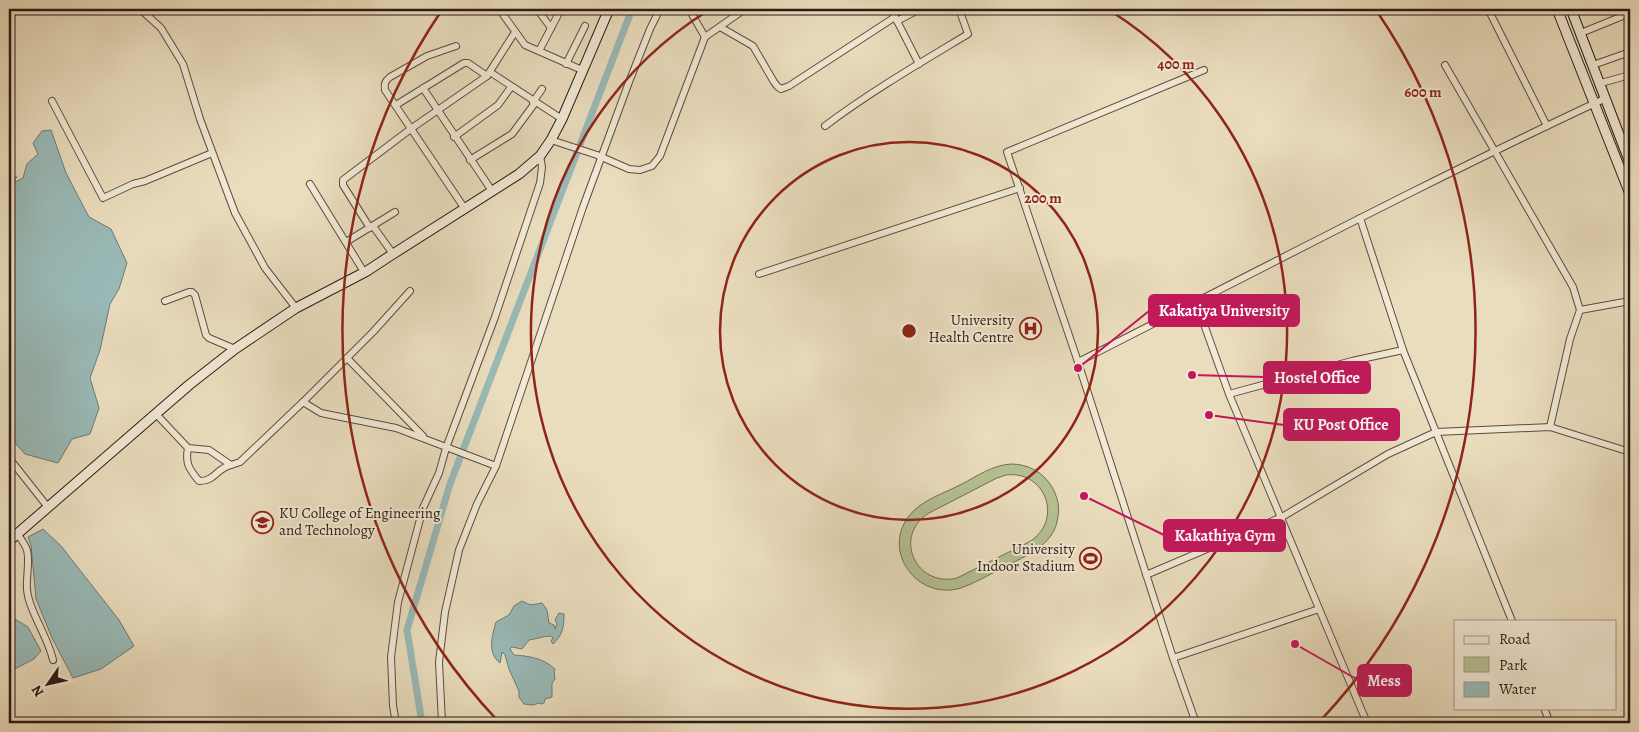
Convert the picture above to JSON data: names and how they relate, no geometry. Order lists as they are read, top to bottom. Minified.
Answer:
{"places":{"hospital":["University Health Centre"],"other":["Kakatiya University","Hostel Office","KU Post Office","Kakathiya Gym","Mess"],"school or university":["KU College of Engineering and Technology"],"sports":["University Indoor Stadium"]},"legend":["Road","Park","Water"],"north":"bottom left","rings":["400 m","600 m","200 m"]}
